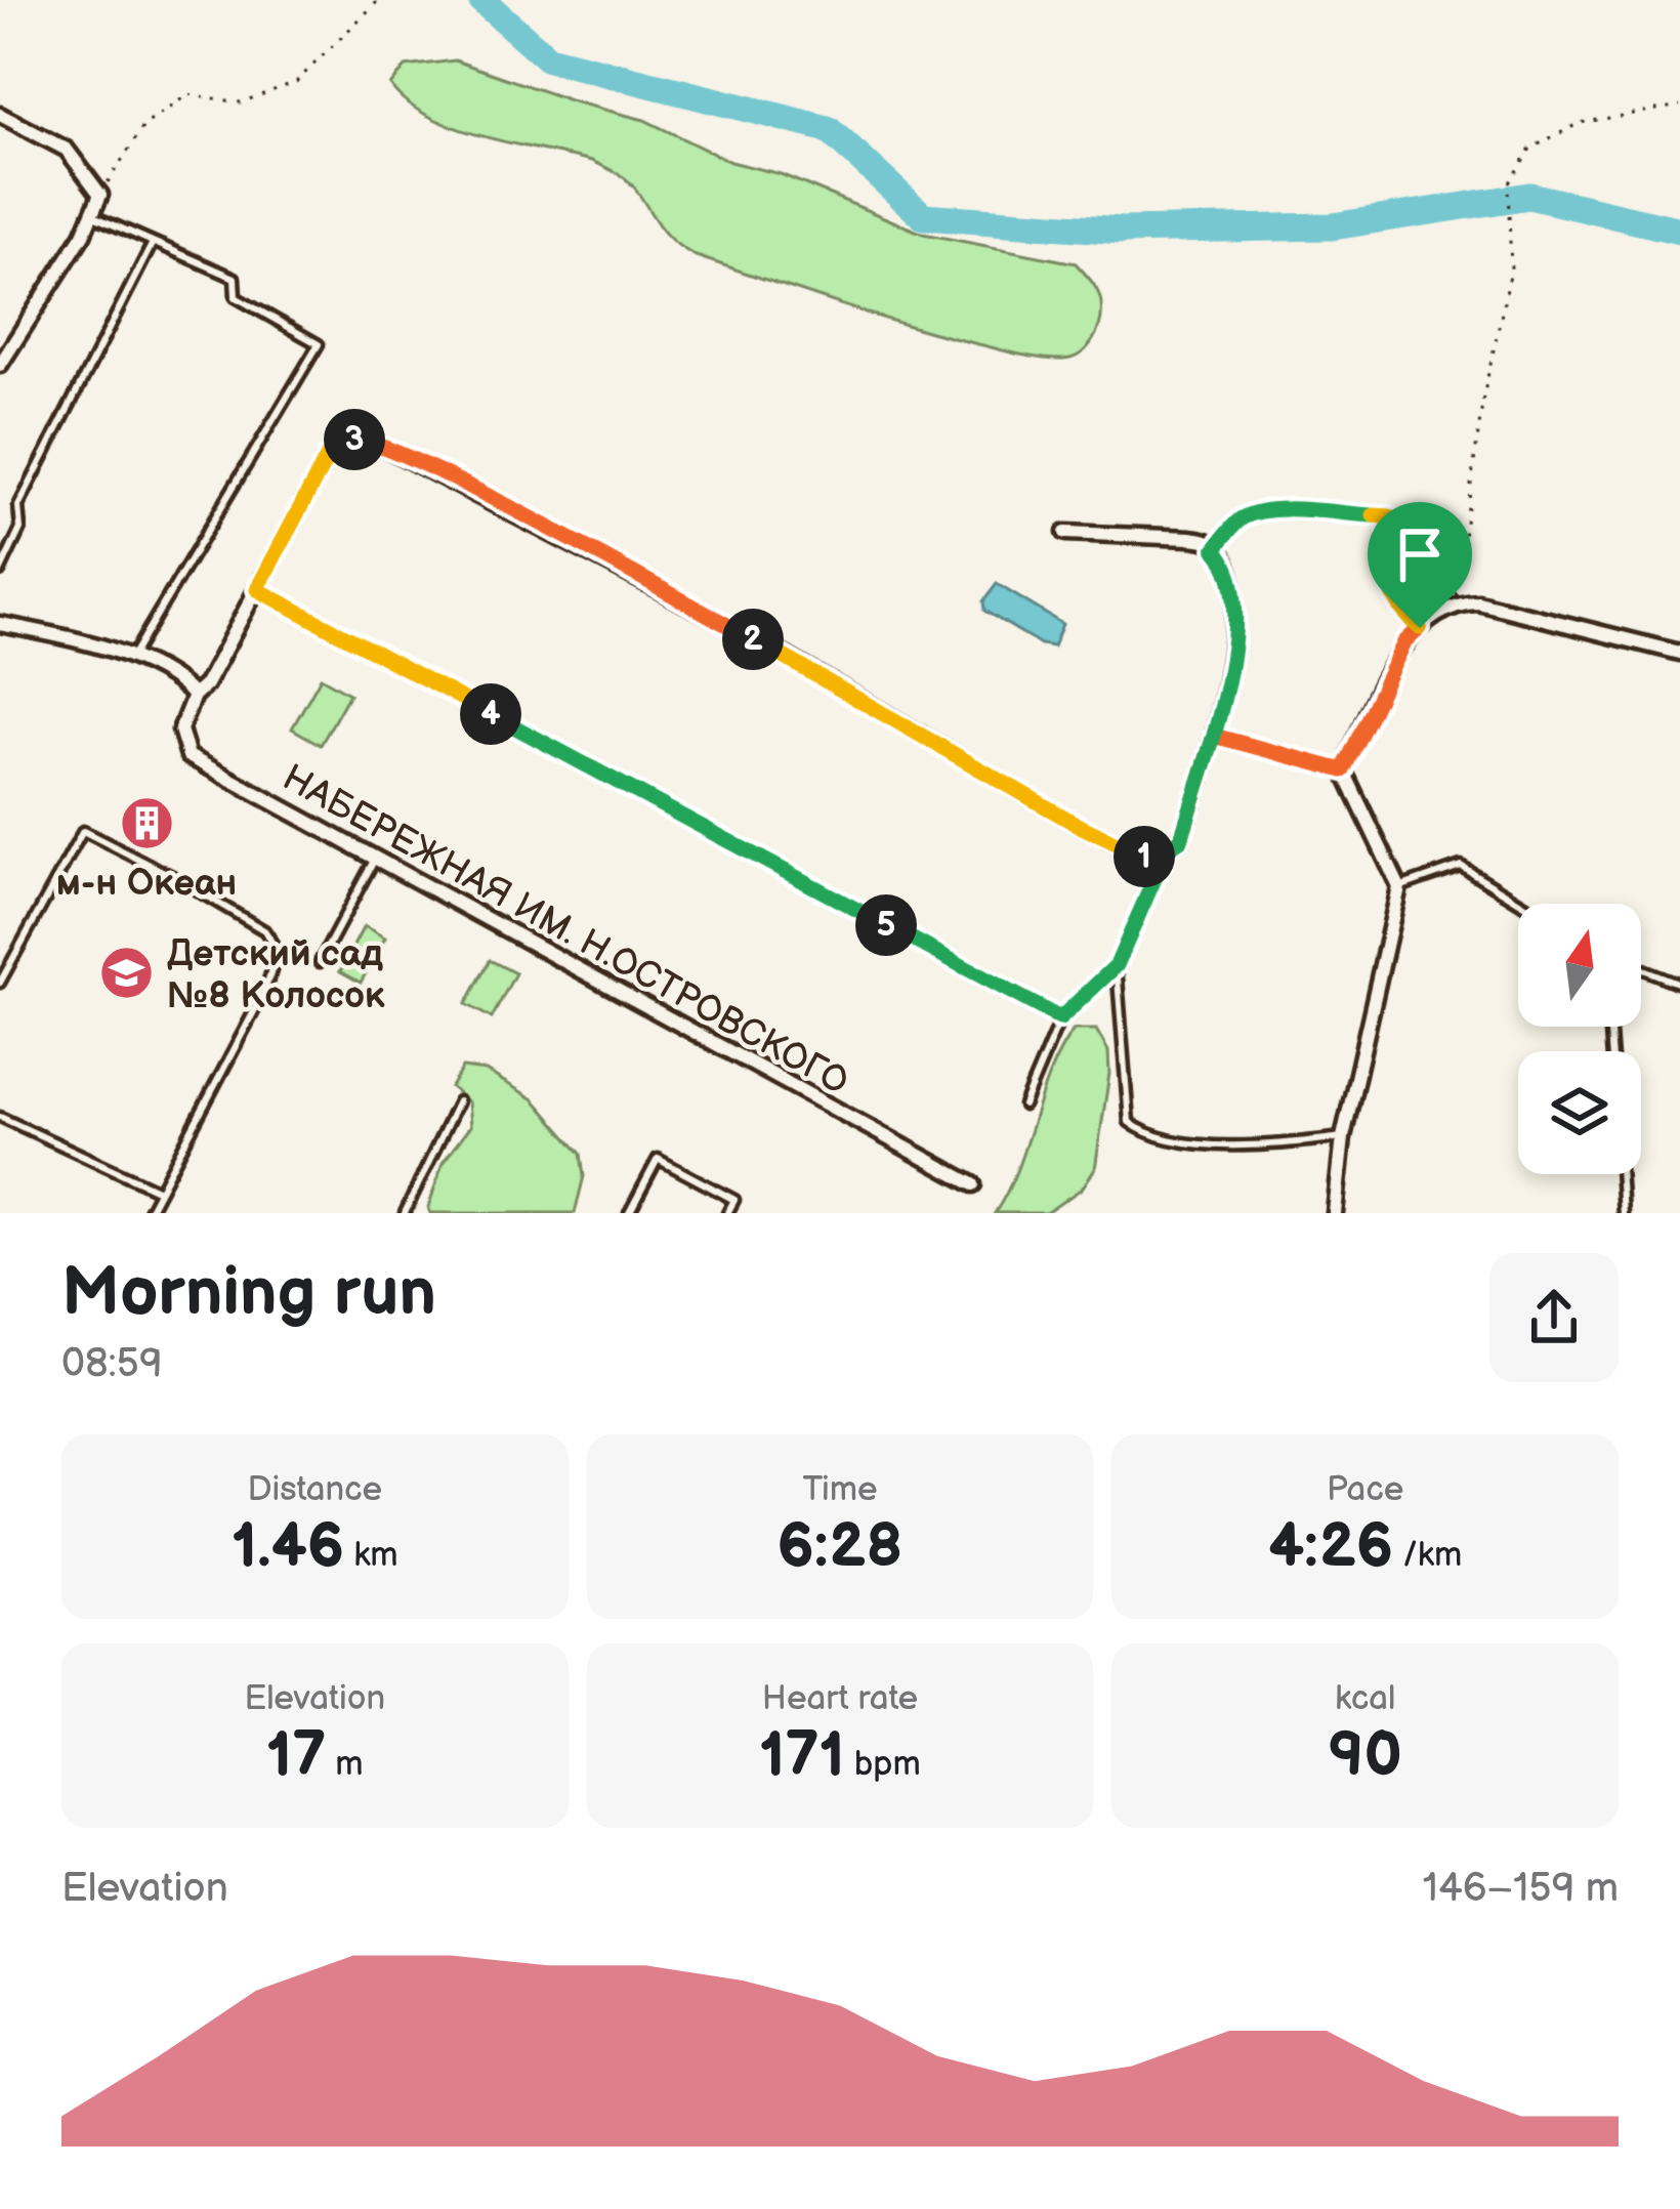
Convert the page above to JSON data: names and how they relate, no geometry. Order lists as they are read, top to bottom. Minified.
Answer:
{"streets":{"street":["НАБЕРЕЖНАЯ ИМ. Н.ОСТРОВСКОГО"]},"places":{"building":["м-н Океан"],"school or university":["Детский сад №8 Колосок"]},"north":"top","page":{"pins":["3","2","4","1","5"],"heading":["Morning run","08:59"],"stats":[["Distance","1.46 km"],["Time","6:28"],["Pace","4:26 /km"],["Elevation","17 m"],["Heart rate","171 bpm"],["kcal","90"]],"chart":["Elevation","146–159 m"]}}
